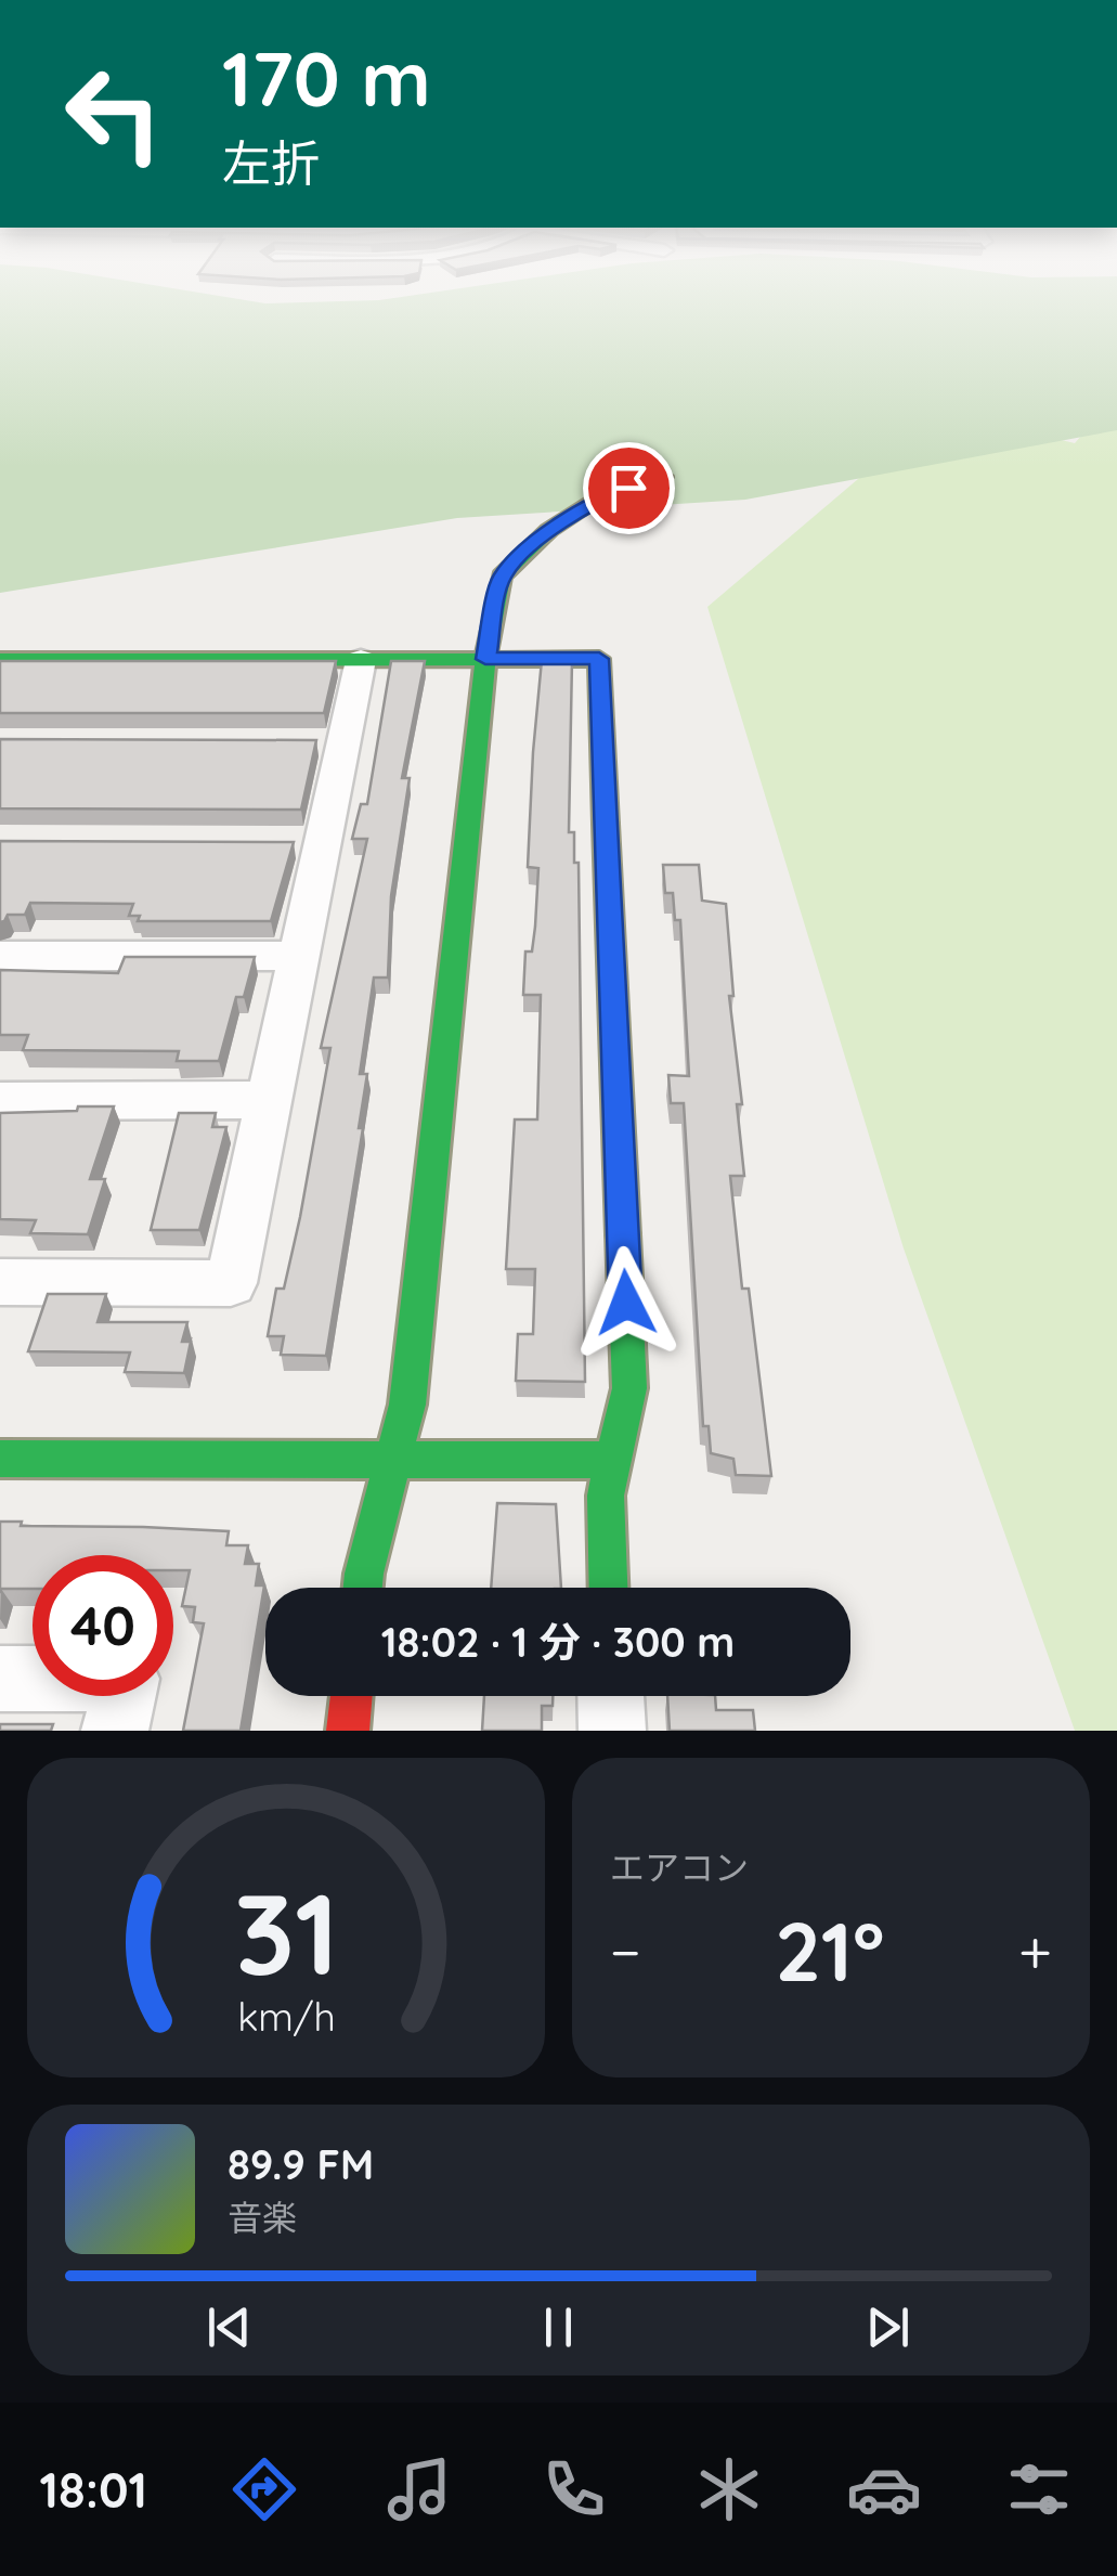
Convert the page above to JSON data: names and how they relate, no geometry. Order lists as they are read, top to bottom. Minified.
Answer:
{"page":{"turn":["170 m","左折"],"limit":"40","trip":"18:02 · 1 分 · 300 m","tile":"エアコン","heat":["−","21°","+"],"song":["89.9 FM","音楽"],"tabs":"18:01","gauge":["31","km/h"]}}
